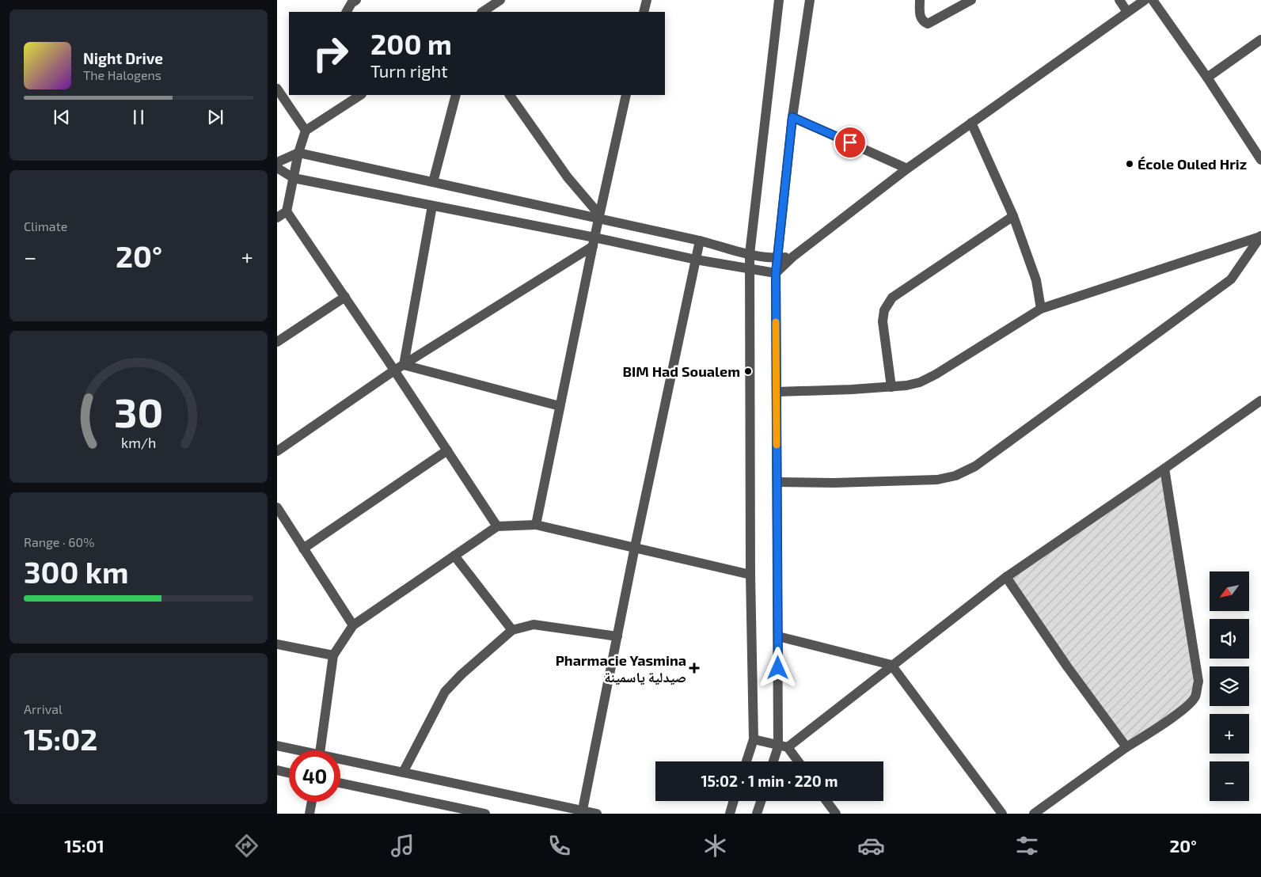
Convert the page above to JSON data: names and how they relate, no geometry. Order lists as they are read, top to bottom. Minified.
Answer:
{"places":{"other":["École Ouled Hriz","BIM Had Soualem"],"health":["Pharmacie Yasmina صيدلية ياسمينة"]},"north":"bottom left","page":{"turn":["200 m","Turn right"],"song":["Night Drive","The Halogens"],"tile":["Climate",["Range · 60%","300 km"],["Arrival","15:02"]],"heat":["−","20°","+"],"map_buttons":["+","−"],"limit":"40","trip":"15:02 · 1 min · 220 m","tabs":["15:01","20°"],"gauge":["30","km/h"]}}
